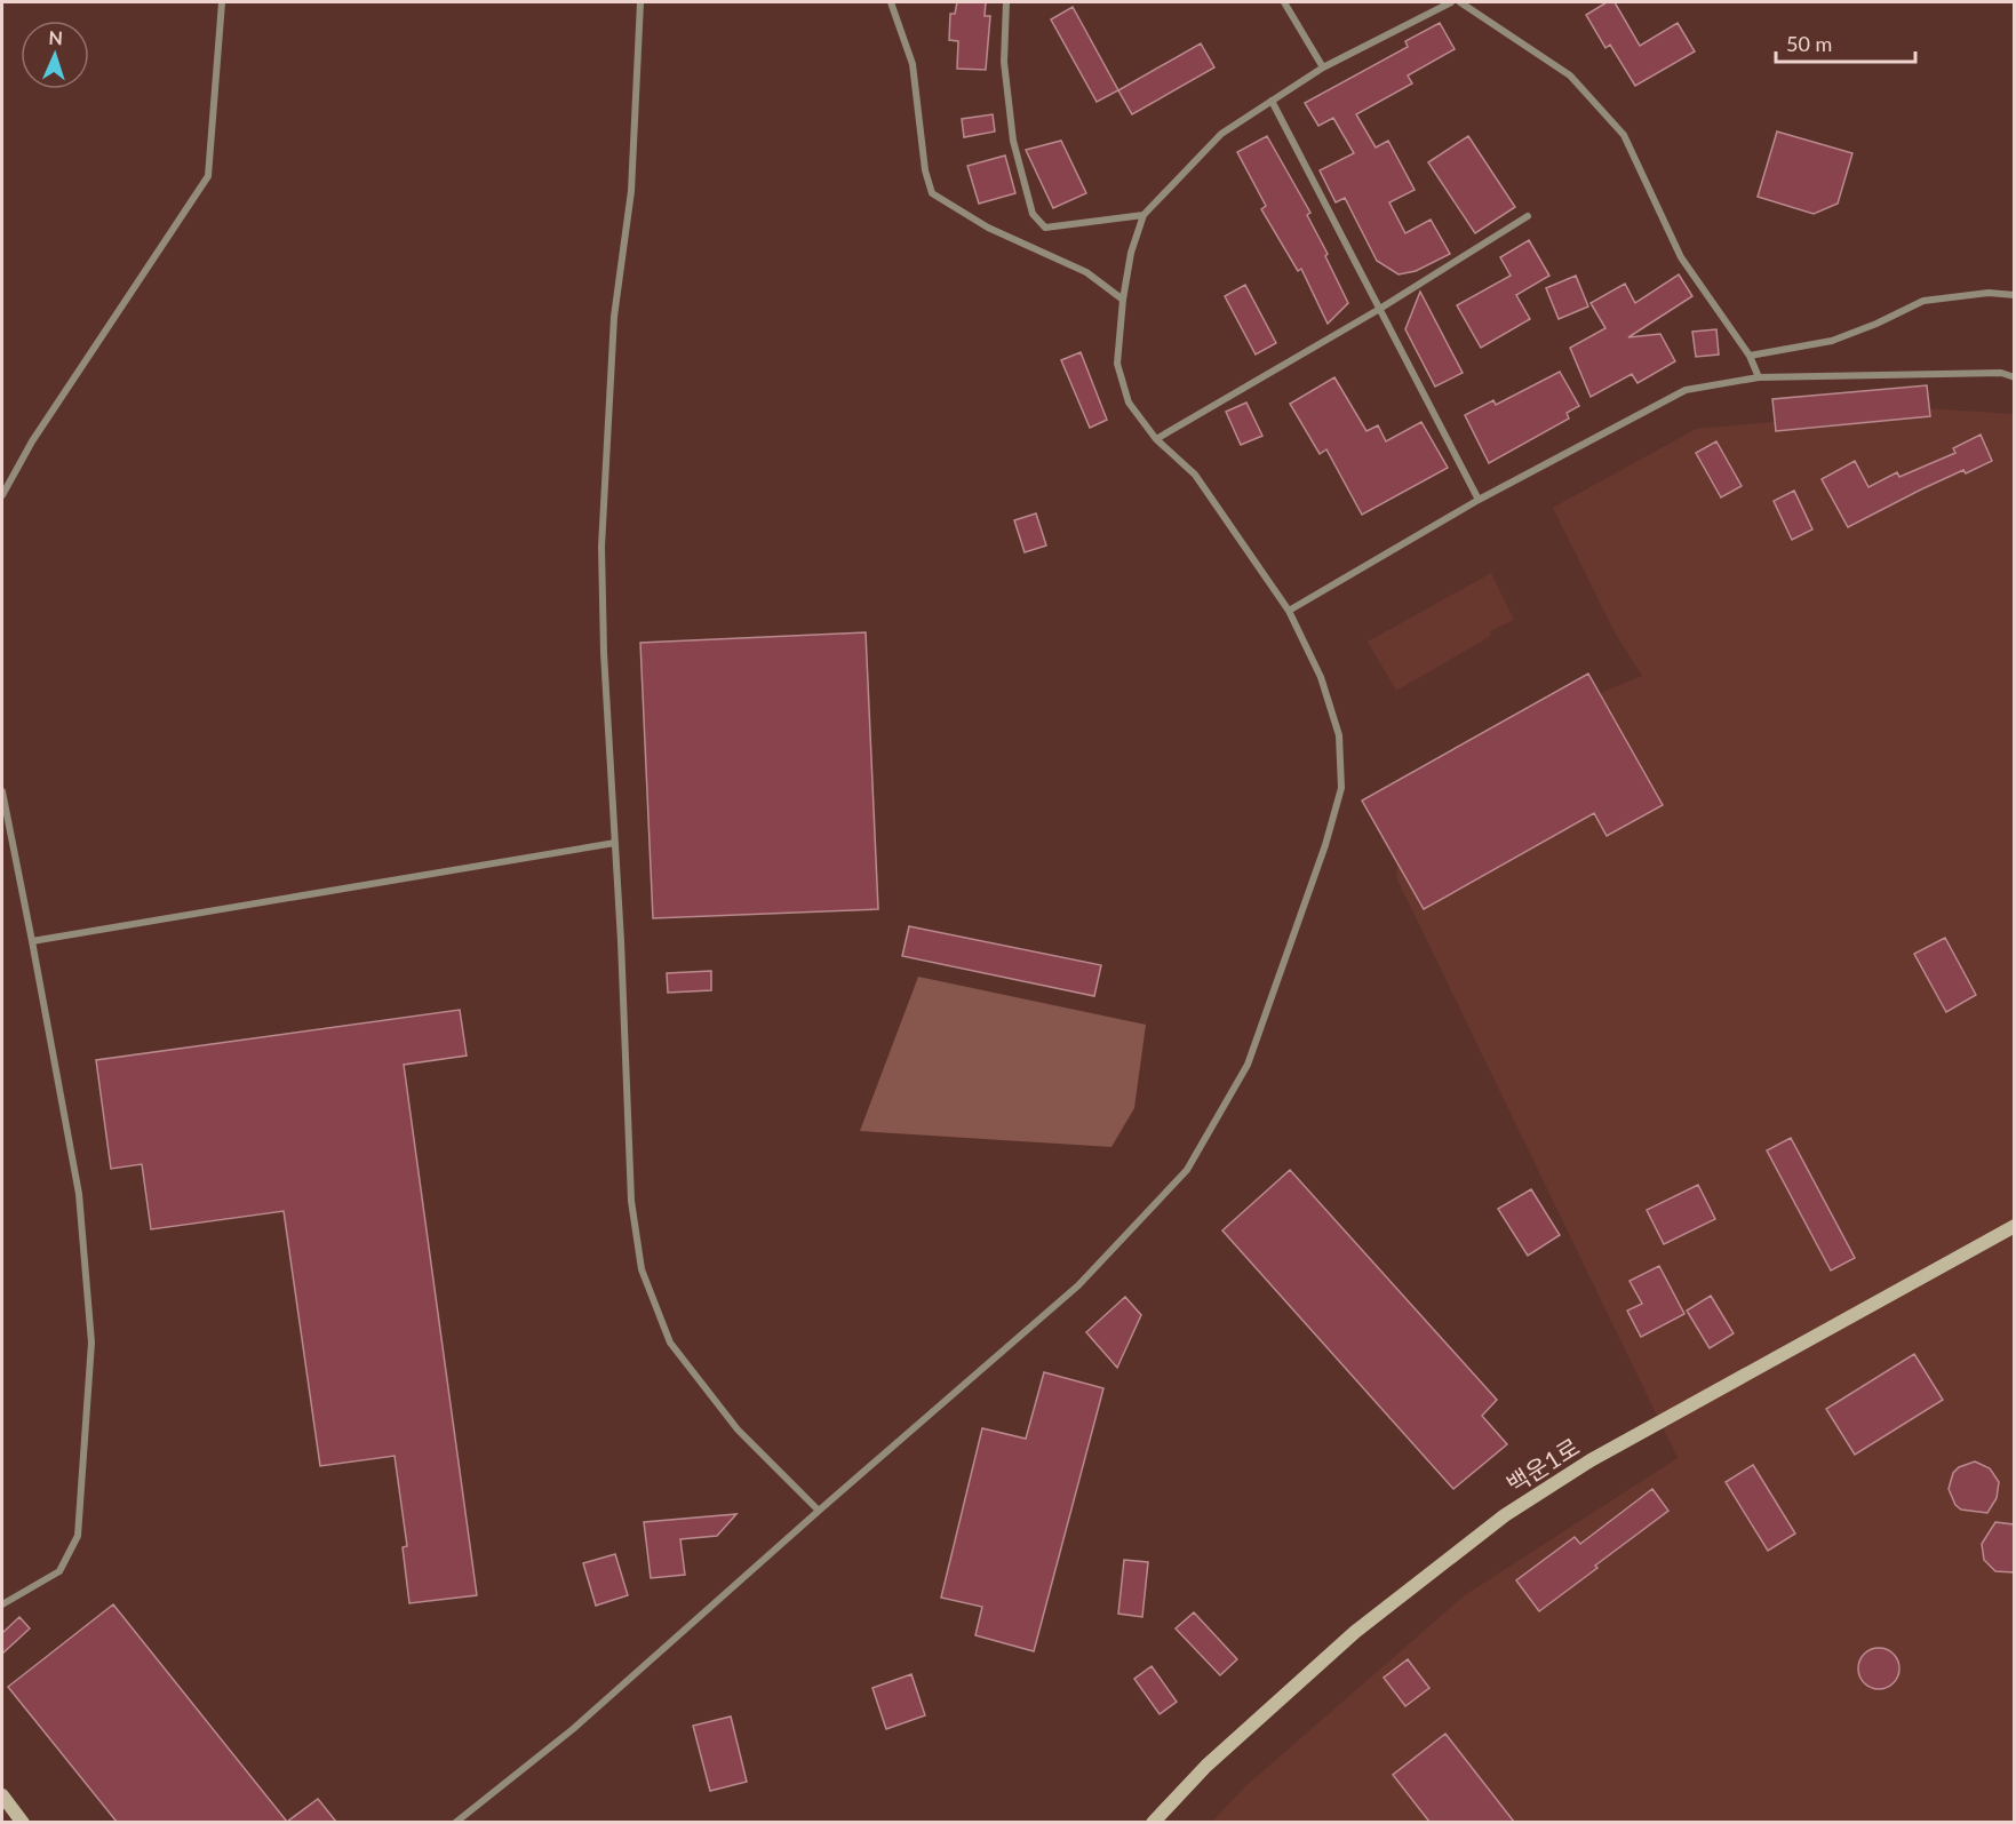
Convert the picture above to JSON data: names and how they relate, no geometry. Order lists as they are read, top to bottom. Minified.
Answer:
{"streets":{"main road":["백운1로"]},"scale_bar":"50 m","north":"top"}
